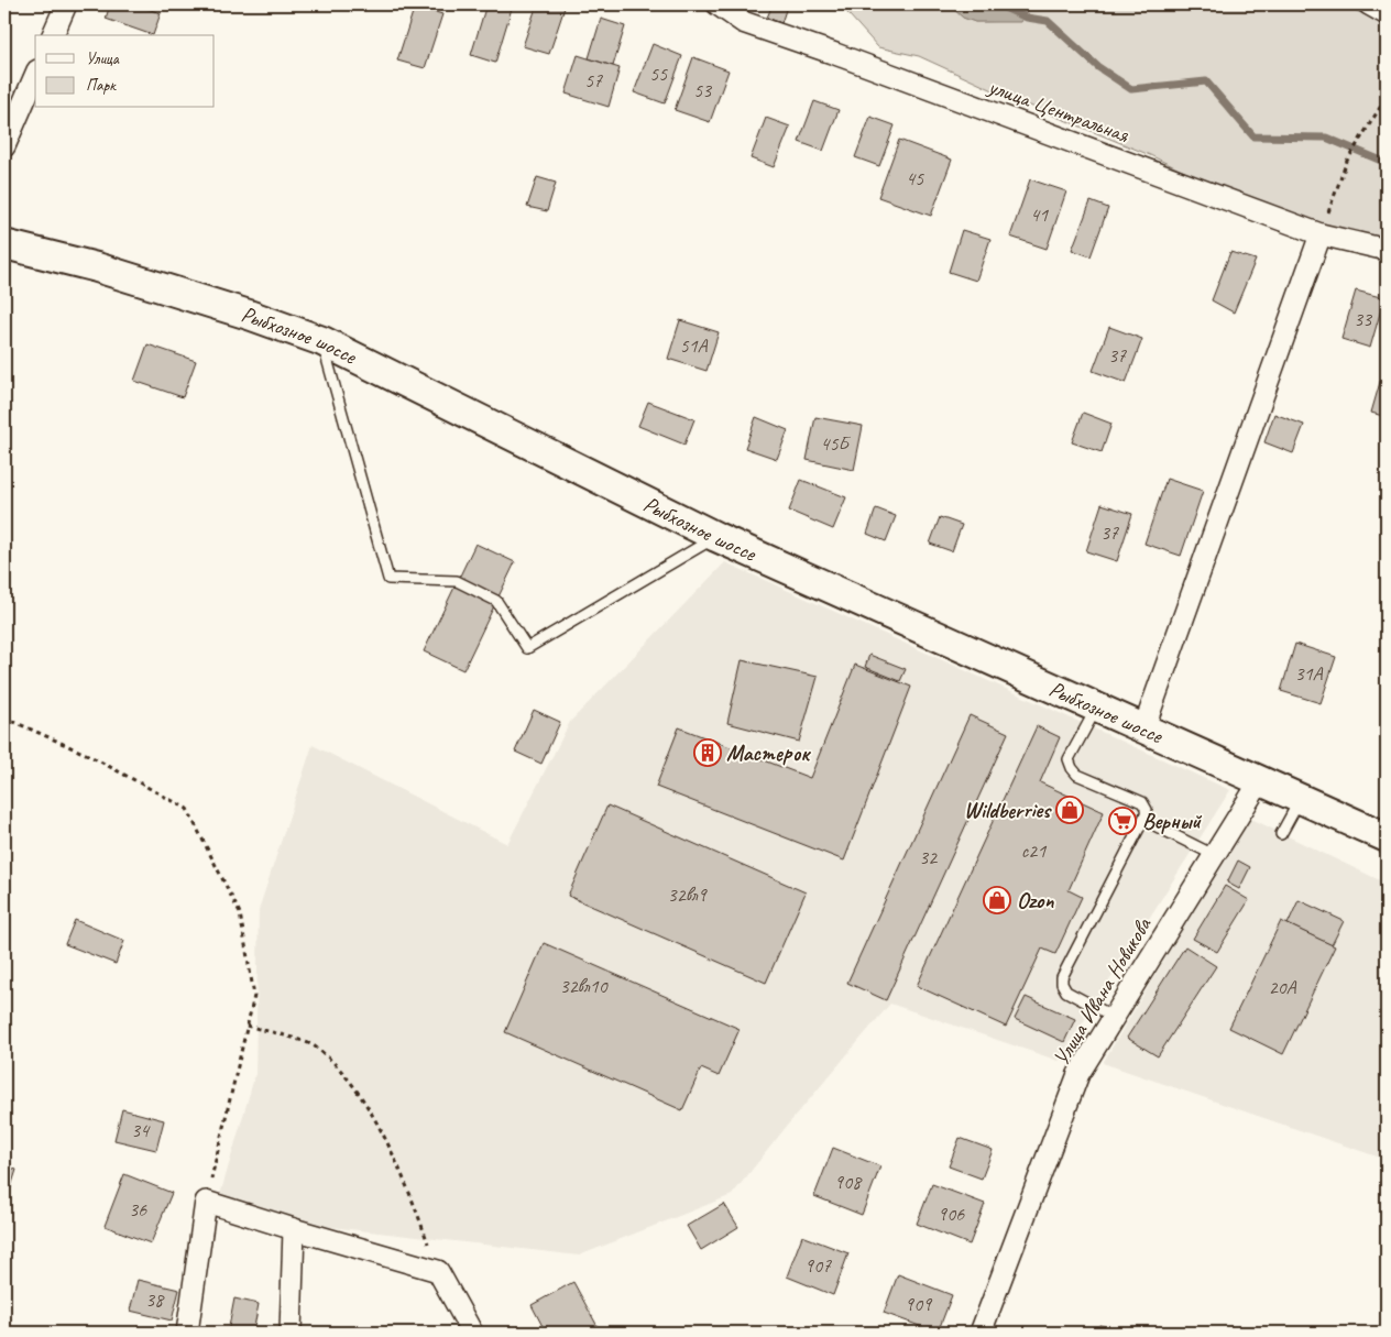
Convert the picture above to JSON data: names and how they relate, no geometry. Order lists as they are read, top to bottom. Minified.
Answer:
{"streets":{"main road":["Рыбхозное шоссе"],"street":["улица Центральная","Улица Ивана Новикова"]},"crossings":[["Рыбхозное шоссе","Улица Ивана Новикова"]],"places":{"building":["Мастерок"],"shop":["Wildberries","Ozon"],"supermarket":["Верный"]},"house_numbers":["55","57","53","45","41","33","51А","37","45Б","37","31А","с21","32","32вл9","32вл10","20А","34","908","36","906","907","38","909"],"legend":["Улица","Парк"]}
